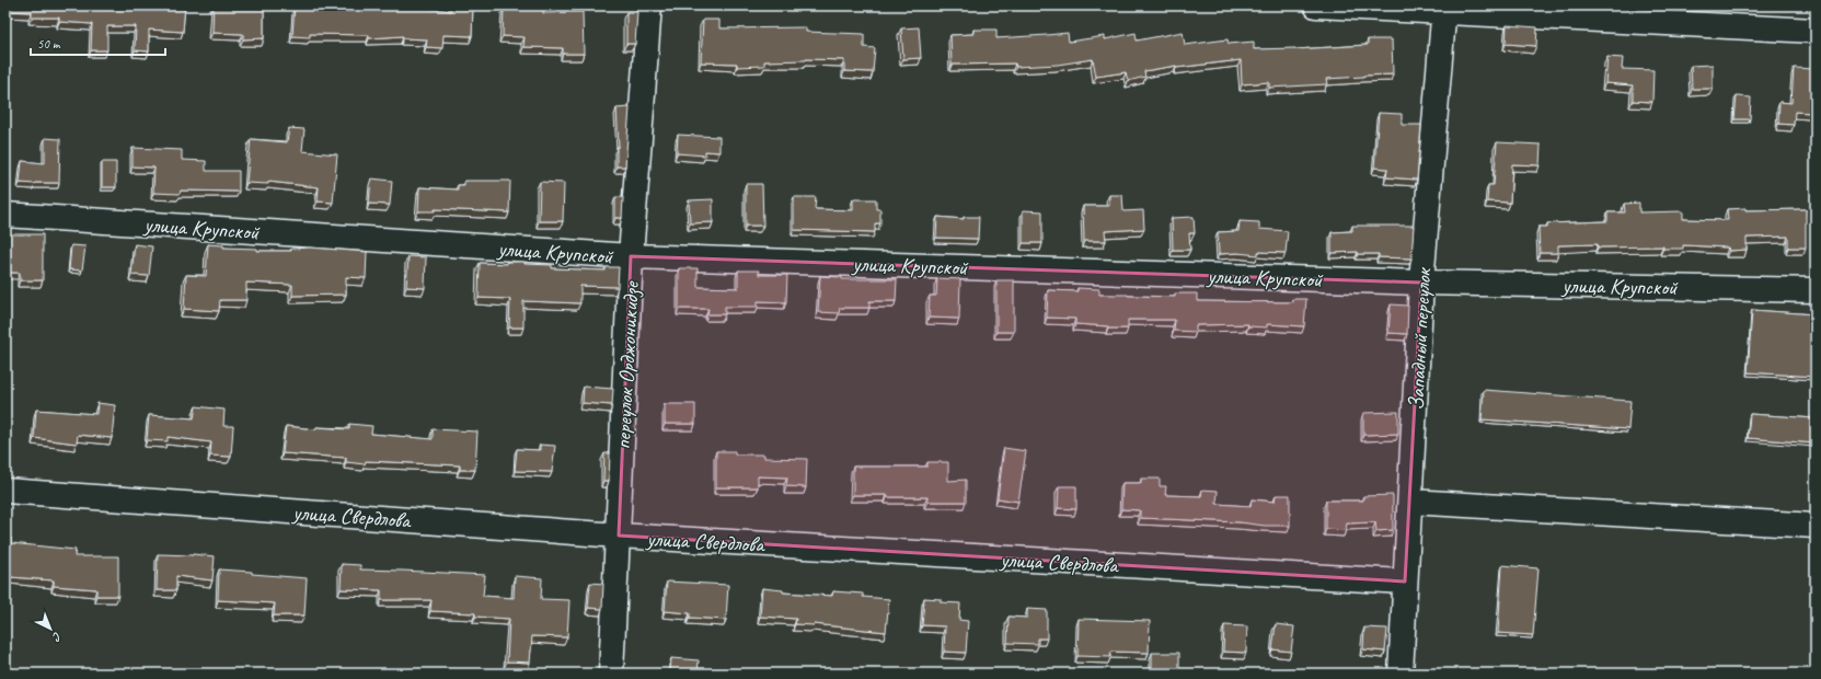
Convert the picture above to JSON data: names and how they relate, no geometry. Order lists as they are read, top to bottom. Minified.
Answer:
{"streets":{"street":["улица Крупской","Западный переулок","переулок Орджоникидзе","улица Свердлова"]},"crossings":[["улица Крупской","Западный переулок"],["улица Крупской","переулок Орджоникидзе"],["Западный переулок","улица Свердлова"],["переулок Орджоникидзе","улица Свердлова"]],"scale_bar":"50 m","north":"bottom right"}
